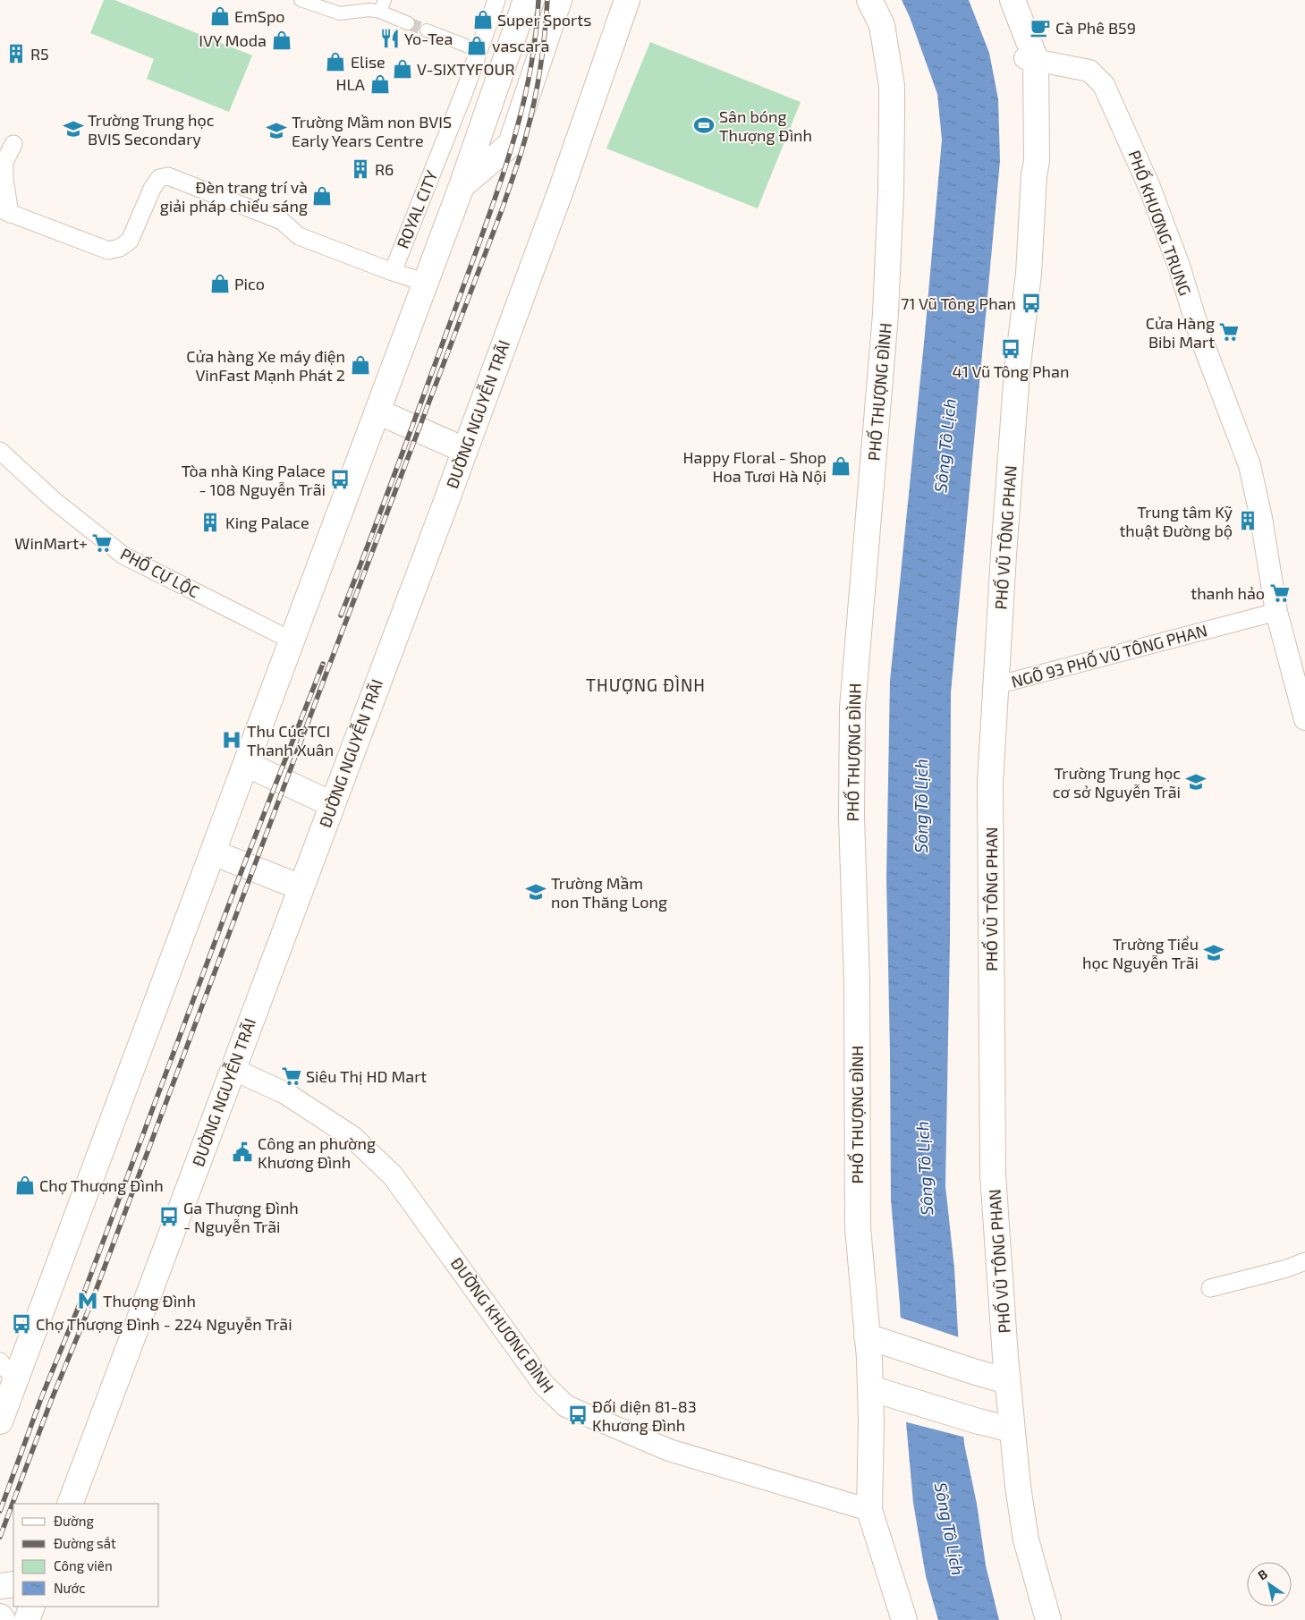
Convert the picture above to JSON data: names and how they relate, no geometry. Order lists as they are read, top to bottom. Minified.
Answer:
{"streets":{"main road":["PHỐ THƯỢNG ĐÌNH","ĐƯỜNG NGUYỄN TRÃI","PHỐ VŨ TÔNG PHAN"],"street":["ROYAL CITY","PHỐ KHƯƠNG TRUNG","PHỐ CỰ LỘC","NGÕ 93 PHỐ VŨ TÔNG PHAN","ĐƯỜNG KHƯƠNG ĐÌNH"]},"crossings":[["PHỐ KHƯƠNG TRUNG","PHỐ VŨ TÔNG PHAN"],["PHỐ KHƯƠNG TRUNG","NGÕ 93 PHỐ VŨ TÔNG PHAN"],["PHỐ THƯỢNG ĐÌNH","ĐƯỜNG KHƯƠNG ĐÌNH"],["ĐƯỜNG NGUYỄN TRÃI","ĐƯỜNG KHƯƠNG ĐÌNH"],["PHỐ VŨ TÔNG PHAN","NGÕ 93 PHỐ VŨ TÔNG PHAN"]],"districts":["THƯỢNG ĐÌNH"],"water":["Sông Tô Lịch"],"places":{"shop":["EmSpo","Super Sports","IVY Moda","vascara","Elise","V-SIXTYFOUR","HLA","Đèn trang trí và giải pháp chiếu sáng","Pico","Cửa hàng Xe máy điện VinFast Mạnh Phát 2","Happy Floral - Shop Hoa Tươi Hà Nội","Chợ Thượng Đình"],"cafe":["Cà Phê B59"],"restaurant":["Yo-Tea"],"building":["R5","R6","Trung tâm Kỹ thuật Đường bộ","King Palace"],"sports":["Sân bóng Thượng Đình"],"school or university":["Trường Trung học BVIS Secondary","Trường Mầm non BVIS Early Years Centre","Trường Trung học cơ sở Nguyễn Trãi","Trường Mầm non Thăng Long","Trường Tiểu học Nguyễn Trãi"],"bus stop":["71 Vũ Tông Phan","41 Vũ Tông Phan","Tòa nhà King Palace - 108 Nguyễn Trãi","Ga Thượng Đình - Nguyễn Trãi","Chợ Thượng Đình - 224 Nguyễn Trãi","Đối diện 81-83 Khương Đình"],"supermarket":["Cửa Hàng Bibi Mart","WinMart+","thanh hảo","Siêu Thị HD Mart"],"hospital":["Thu Cúc TCI Thanh Xuân"],"public building":["Công an phường Khương Đình"],"metro station":["Thượng Đình"]},"legend":["Đường","Đường sắt","Công viên","Nước"],"north":"top left"}
